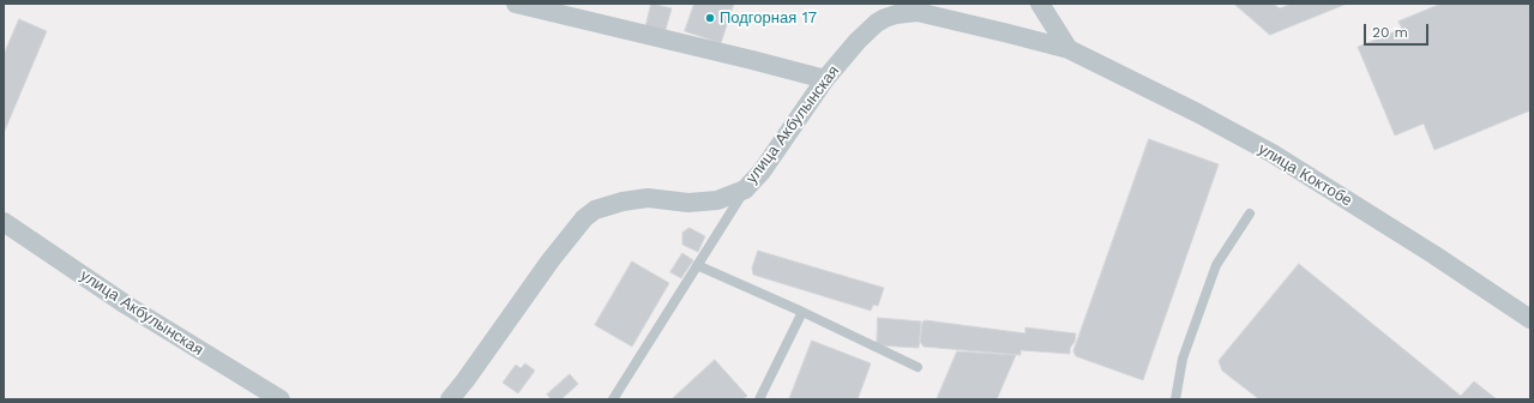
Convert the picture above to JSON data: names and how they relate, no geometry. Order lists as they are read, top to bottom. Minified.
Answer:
{"streets":{"street":["улица Акбулынская","улица Коктобе"]},"crossings":[["улица Акбулынская","улица Коктобе"]],"places":["Подгорная 17"],"scale_bar":"20 m"}
